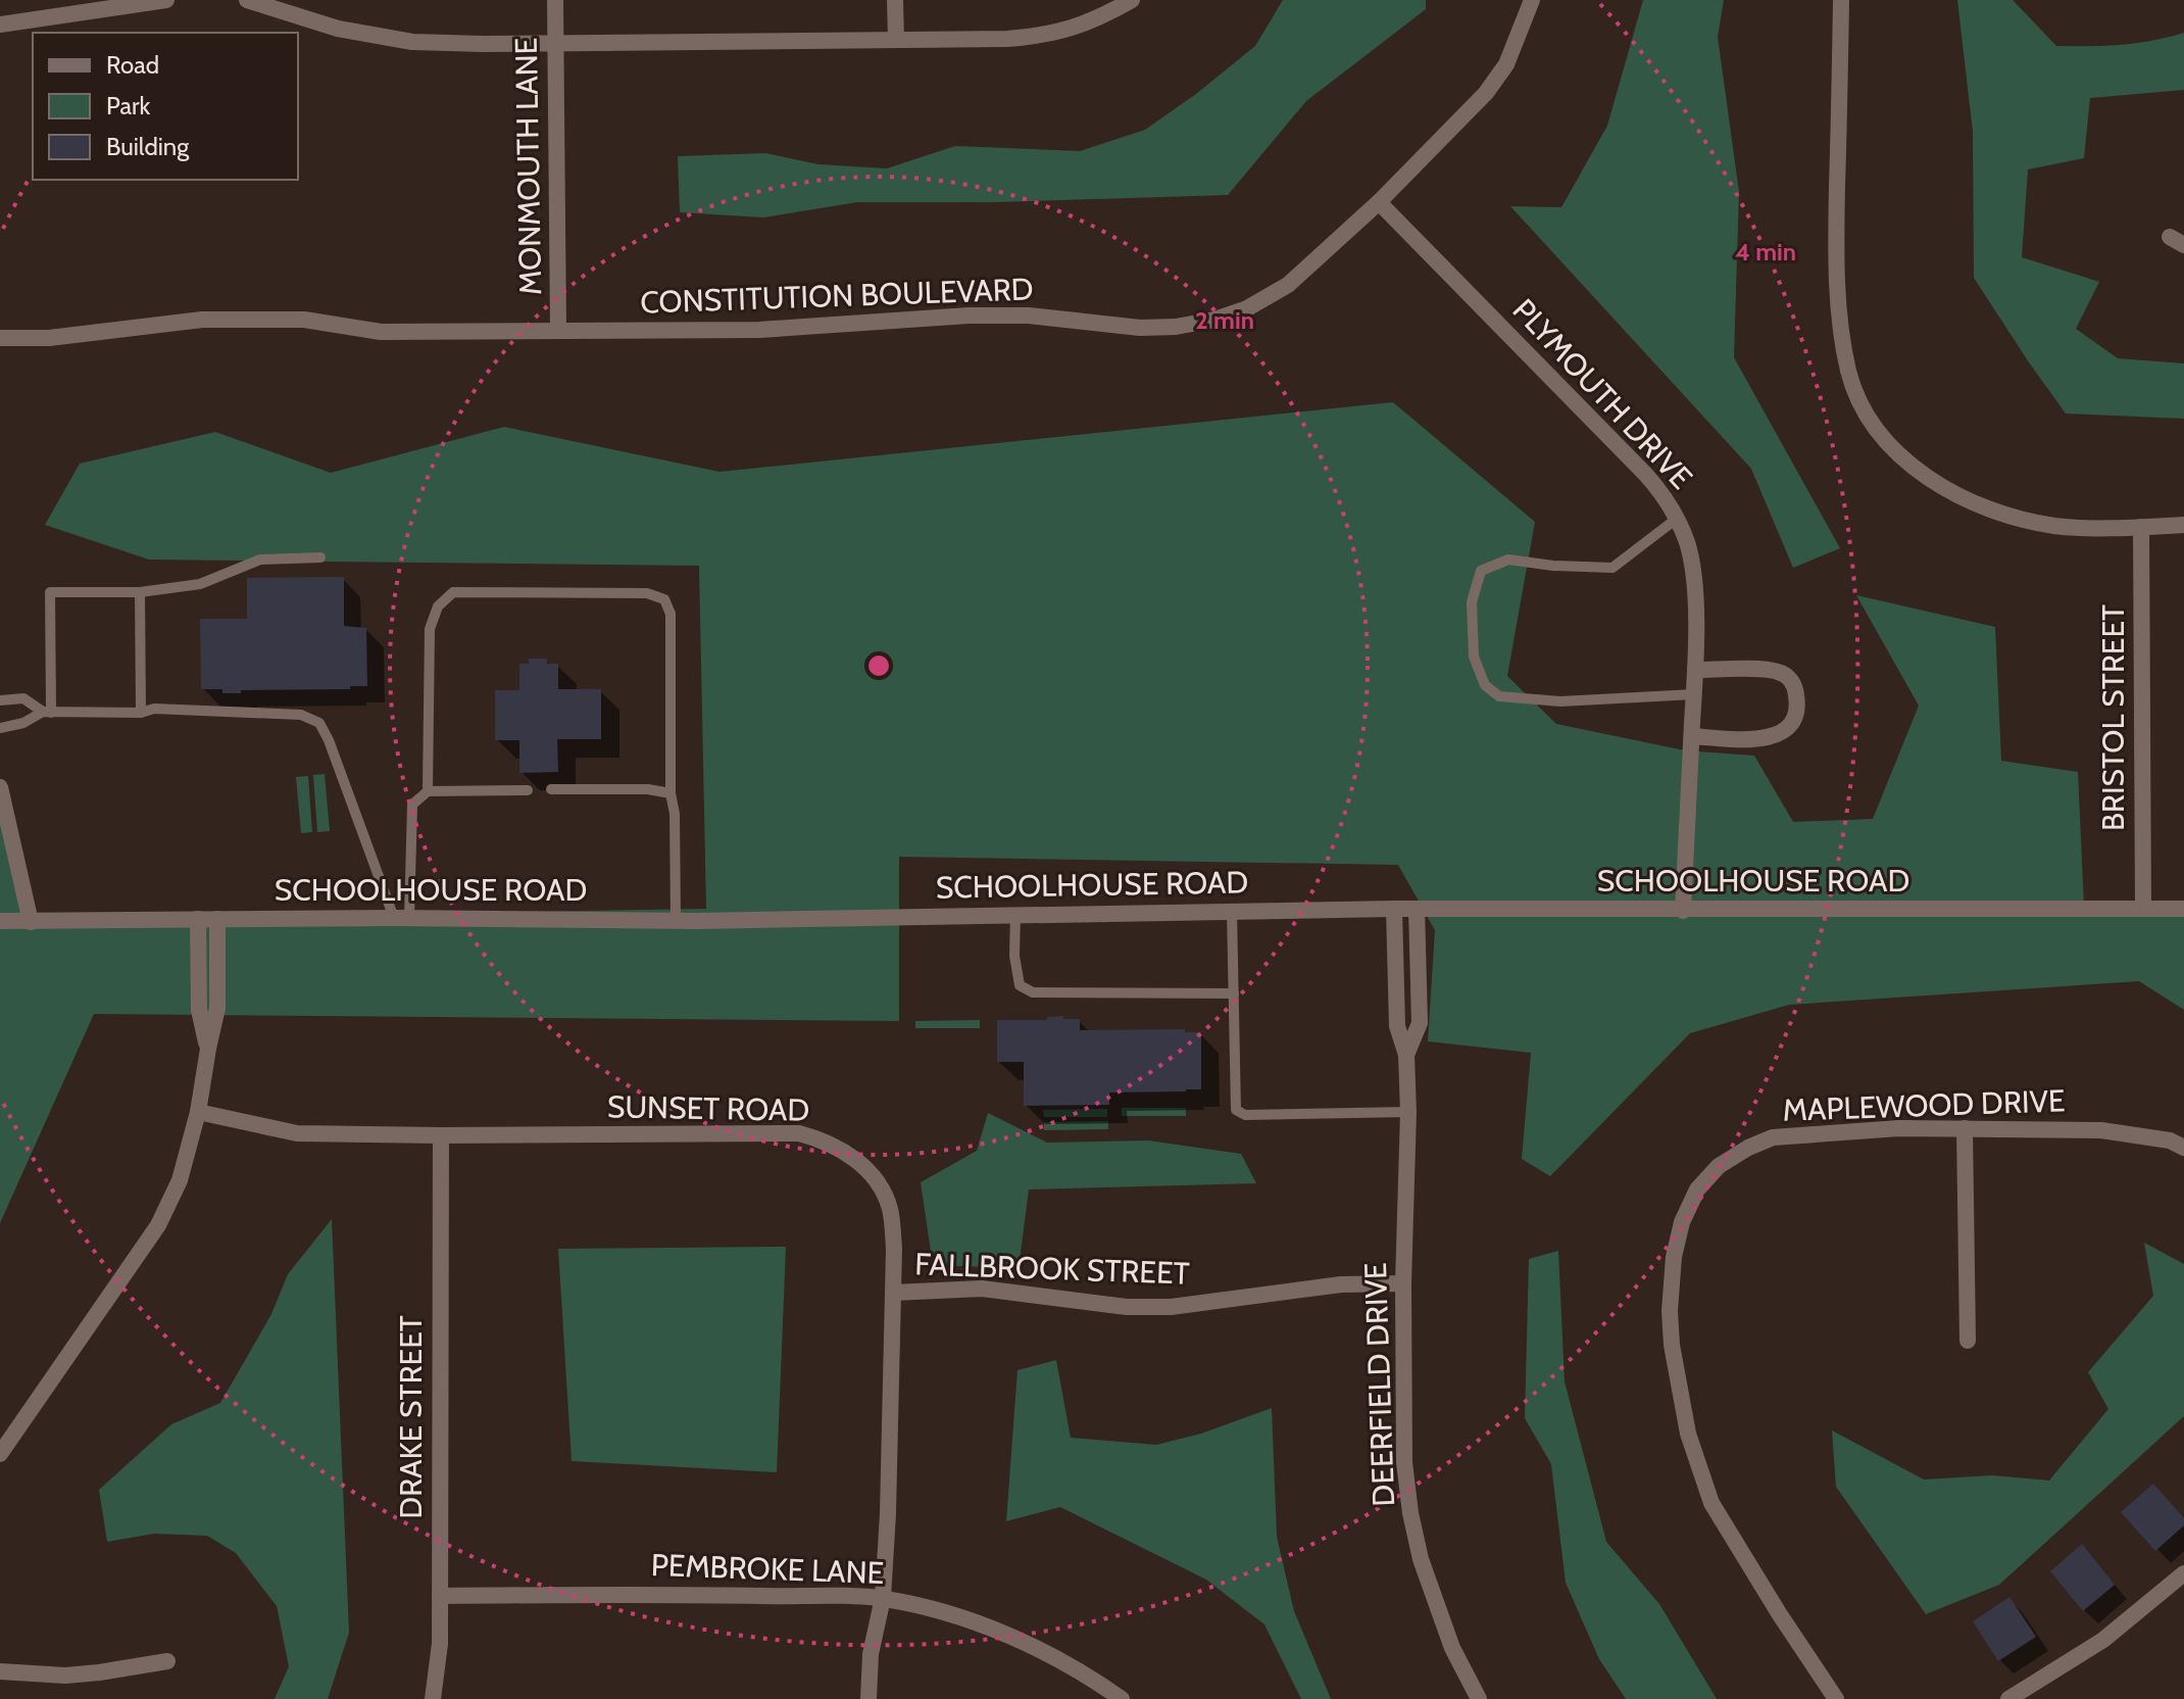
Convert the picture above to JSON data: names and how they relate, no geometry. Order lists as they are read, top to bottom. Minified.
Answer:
{"streets":{"street":["MONMOUTH LANE","CONSTITUTION BOULEVARD","PLYMOUTH DRIVE","BRISTOL STREET","SCHOOLHOUSE ROAD","MAPLEWOOD DRIVE","SUNSET ROAD","FALLBROOK STREET","DEERFIELD DRIVE","DRAKE STREET","PEMBROKE LANE"]},"crossings":[["MONMOUTH LANE","CONSTITUTION BOULEVARD"],["CONSTITUTION BOULEVARD","PLYMOUTH DRIVE"],["PLYMOUTH DRIVE","SCHOOLHOUSE ROAD"],["BRISTOL STREET","SCHOOLHOUSE ROAD"],["SCHOOLHOUSE ROAD","DEERFIELD DRIVE"],["SUNSET ROAD","FALLBROOK STREET"],["SUNSET ROAD","DRAKE STREET"],["SUNSET ROAD","PEMBROKE LANE"],["FALLBROOK STREET","DEERFIELD DRIVE"],["DRAKE STREET","PEMBROKE LANE"]],"legend":["Road","Park","Building"],"rings":["4 min","2 min"]}
